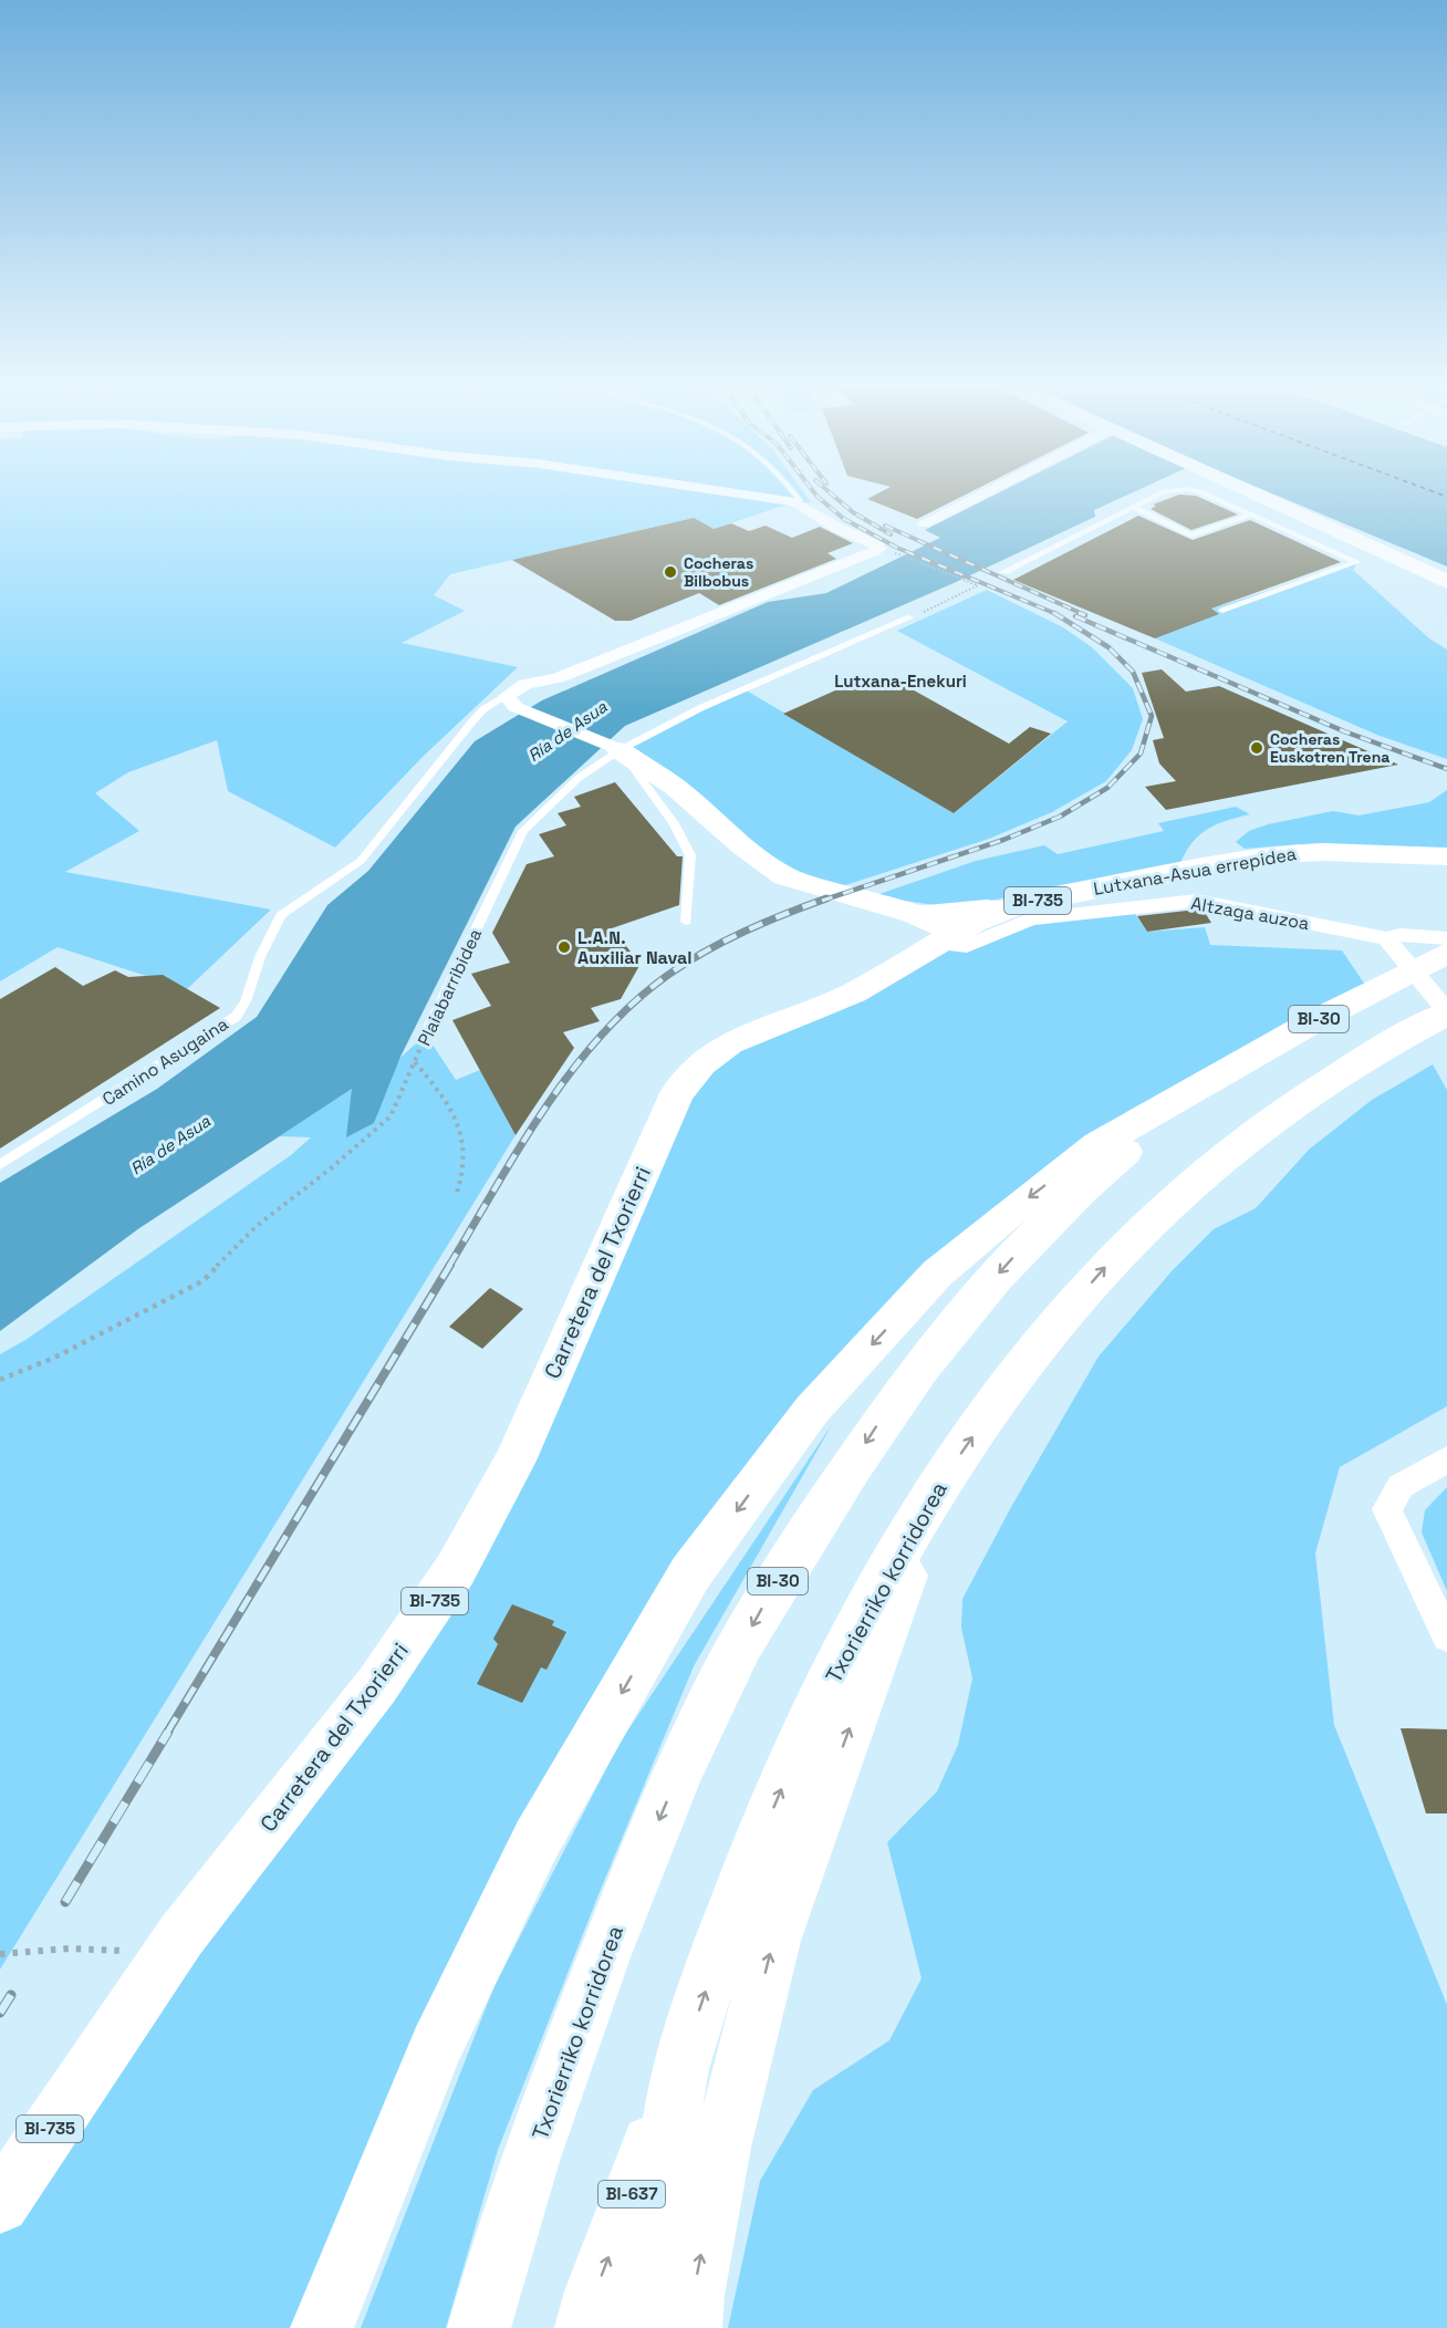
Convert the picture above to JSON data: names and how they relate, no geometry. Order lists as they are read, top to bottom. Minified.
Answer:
{"streets":{"main road":["Lutxana-Asua errepidea","BI-735","BI-30","Carretera del Txorierri","Txorierriko korridorea","BI-637"],"street":["Altzaga auzoa"],"lane":["Plaiabarribidea","Camino Asugaina"]},"crossings":[["Lutxana-Asua errepidea","Altzaga auzoa"],["Lutxana-Asua errepidea","Carretera del Txorierri"],["BI-30","Txorierriko korridorea"],["Txorierriko korridorea","BI-637"]],"districts":["Lutxana-Enekuri"],"water":["Ría de Asua"],"places":["Cocheras Bilbobus","Cocheras Euskotren Trena","L.A.N. Auxiliar Naval"]}
